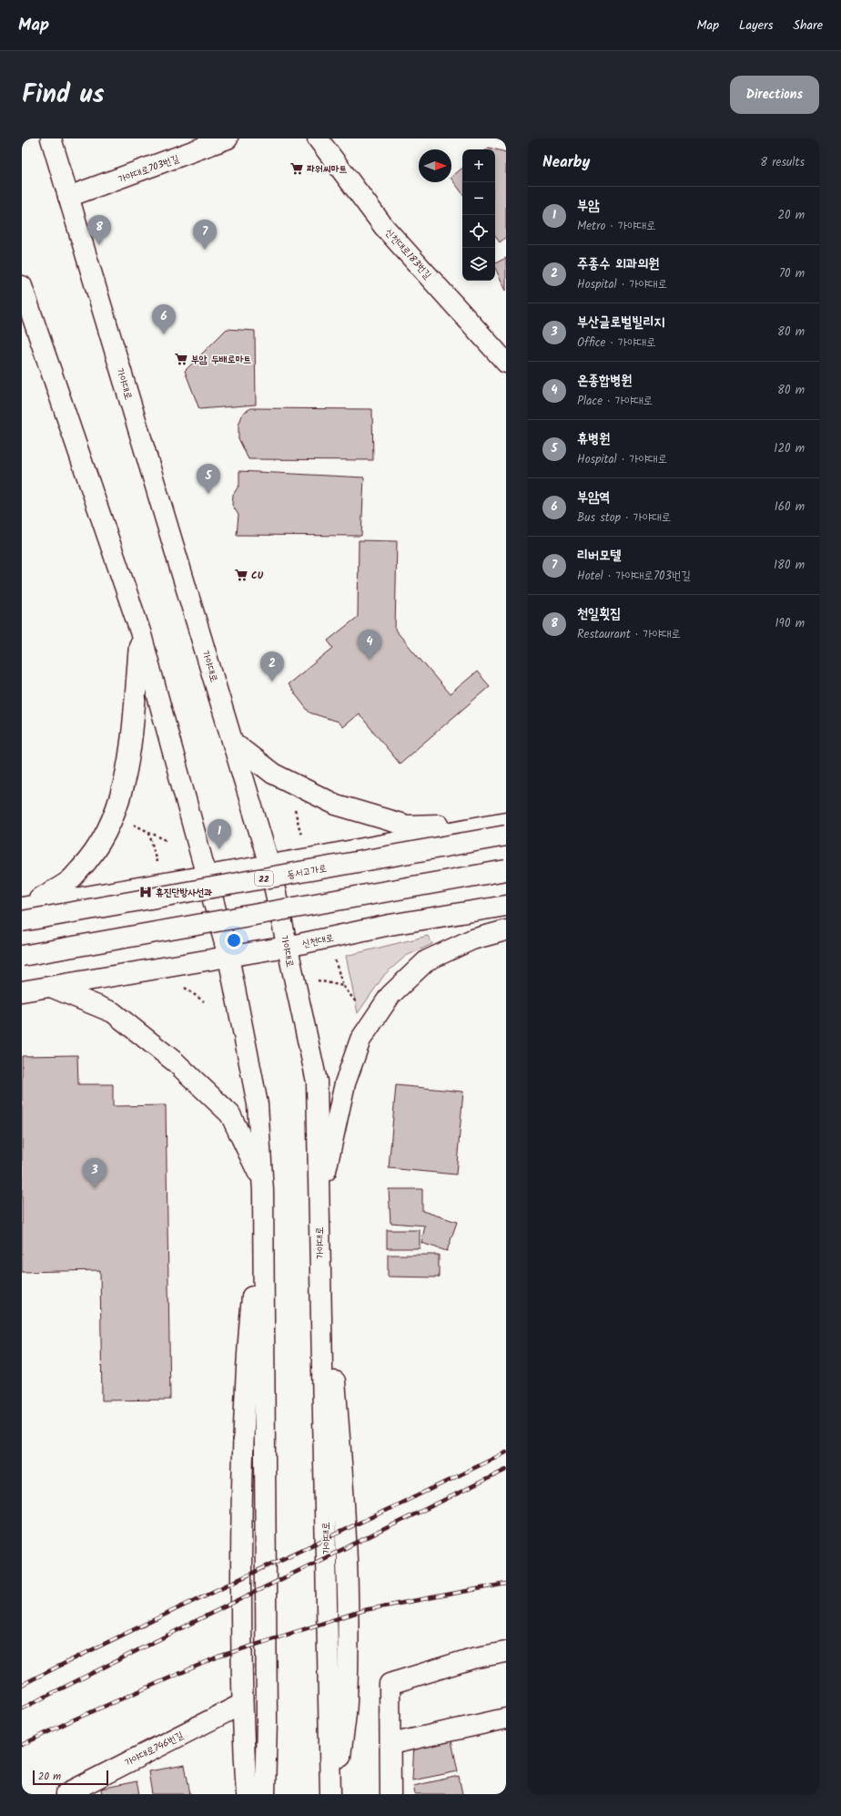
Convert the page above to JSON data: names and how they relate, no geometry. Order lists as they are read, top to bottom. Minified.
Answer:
{"streets":{"main road":["가야대로703번길","신천대로183번길","가야대로","동서고가로","22","신천대로","가야대로746번길"]},"crossings":[["가야대로703번길","가야대로"],["가야대로","신천대로"]],"places":{"supermarket":["파워씨마트","부암 두배로마트","CU"],"hospital":["휴진단방사선과"]},"scale_bar":"20 m","north":"right","page":{"header":"Map","nav":["Map","Layers","Share"],"title":"Find us","buttons":"Directions","heading":["Nearby","8 results"],"map_buttons":["+","−"],"list":[{"mark":"1","name":"부암","note":"Metro · 가야대로","value":"20 m"},{"mark":"2","name":"주종수 외과의원","note":"Hospital · 가야대로","value":"70 m"},{"mark":"3","name":"부산글로벌빌리지","note":"Office · 가야대로","value":"80 m"},{"mark":"4","name":"온종합병원","note":"Place · 가야대로","value":"80 m"},{"mark":"5","name":"휴병원","note":"Hospital · 가야대로","value":"120 m"},{"mark":"6","name":"부암역","note":"Bus stop · 가야대로","value":"160 m"},{"mark":"7","name":"리버모텔","note":"Hotel · 가야대로703번길","value":"180 m"},{"mark":"8","name":"천일횟집","note":"Restaurant · 가야대로","value":"190 m"}],"pins":["8","7","6","5","4","2","1","3"],"scale":"20 m"}}
